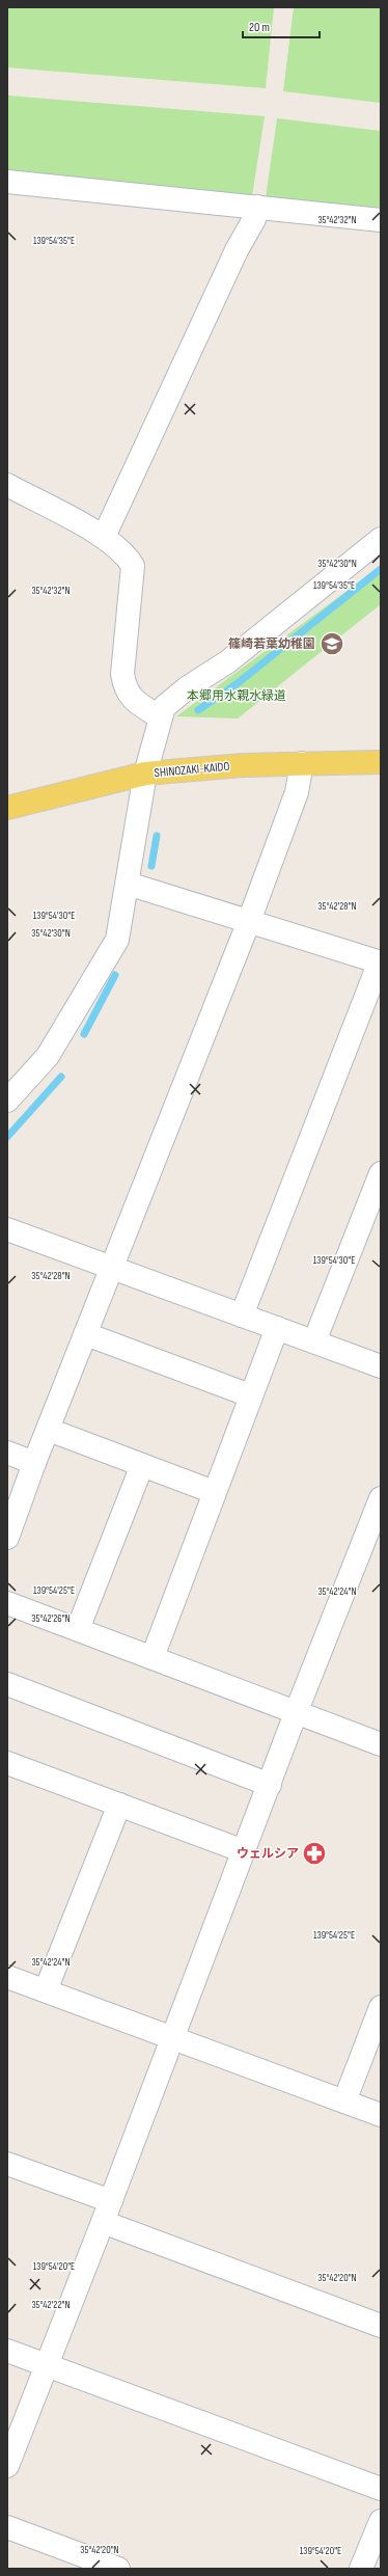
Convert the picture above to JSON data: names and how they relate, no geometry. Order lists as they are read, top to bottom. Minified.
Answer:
{"streets":{"main road":["SHINOZAKI-KAIDO"]},"parks":["本郷用水親水緑道"],"places":{"school or university":["篠崎若葉幼稚園"],"pharmacy":["ウェルシア"]},"scale_bar":"20 m","coordinates":["35°42'32\"N","139°54'35\"E","35°42'30\"N","35°42'28\"N","139°54'30\"E","139°54'25\"E","35°42'24\"N","35°42'26\"N","139°54'20\"E","35°42'20\"N","35°42'22\"N"]}
